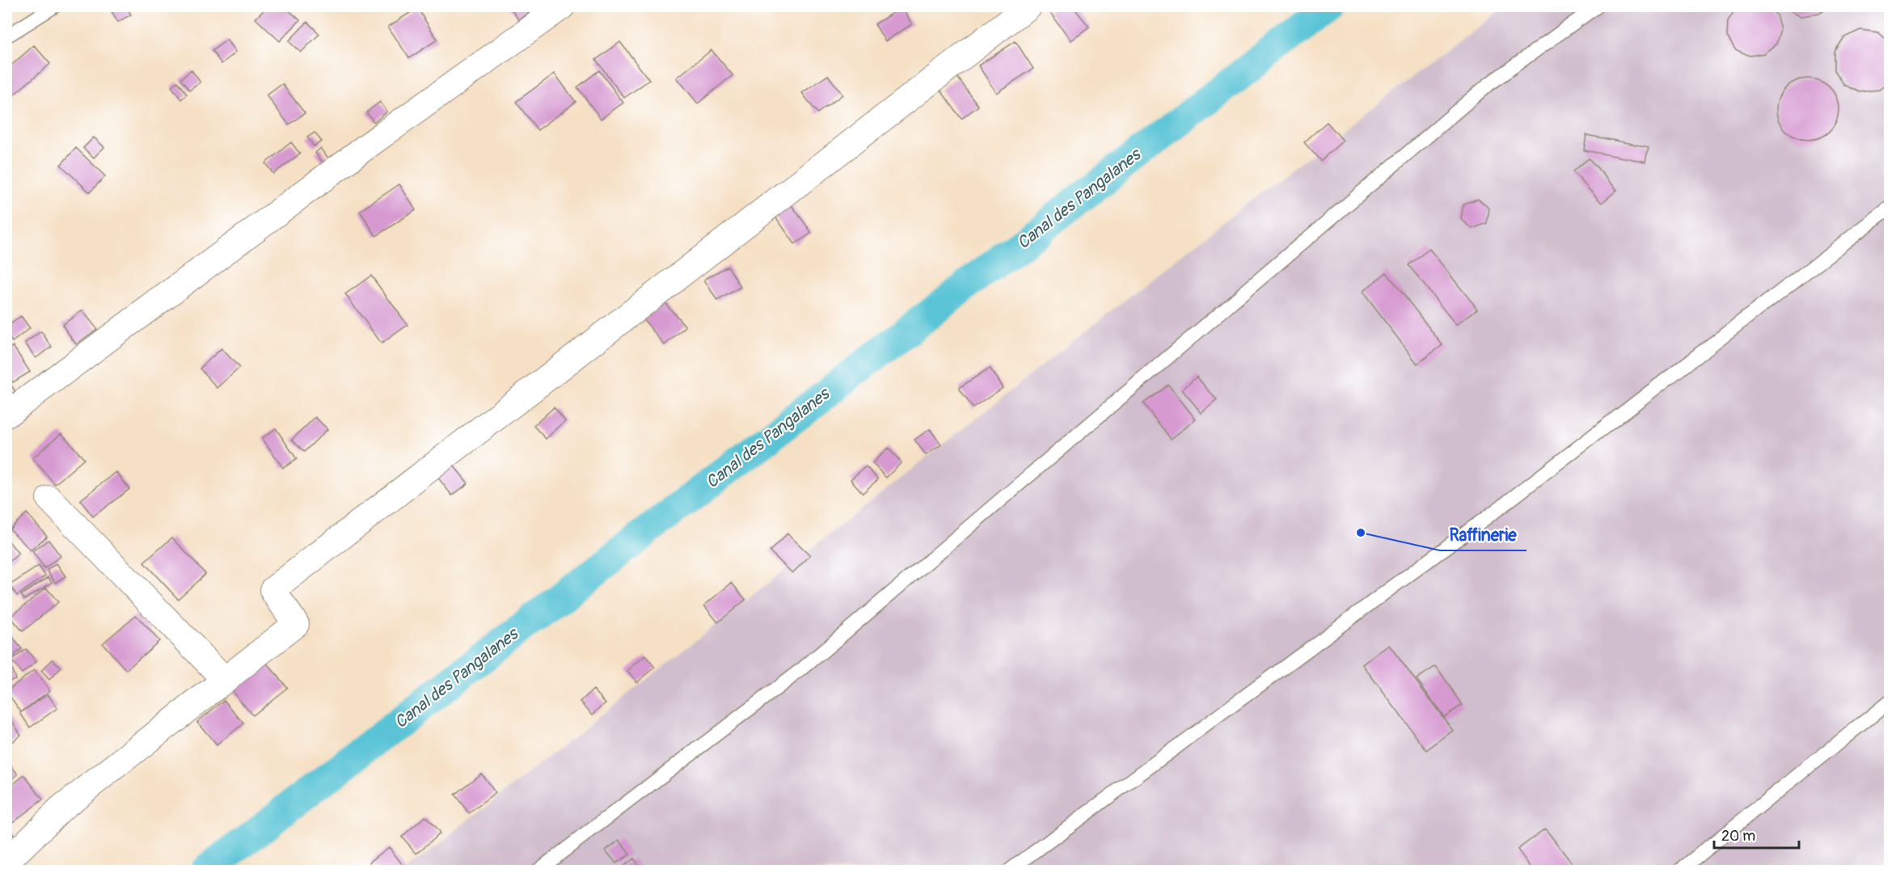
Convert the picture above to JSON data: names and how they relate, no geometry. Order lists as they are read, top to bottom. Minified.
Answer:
{"water":["Canal des Pangalanes"],"places":["Raffinerie"],"scale_bar":"20 m"}
